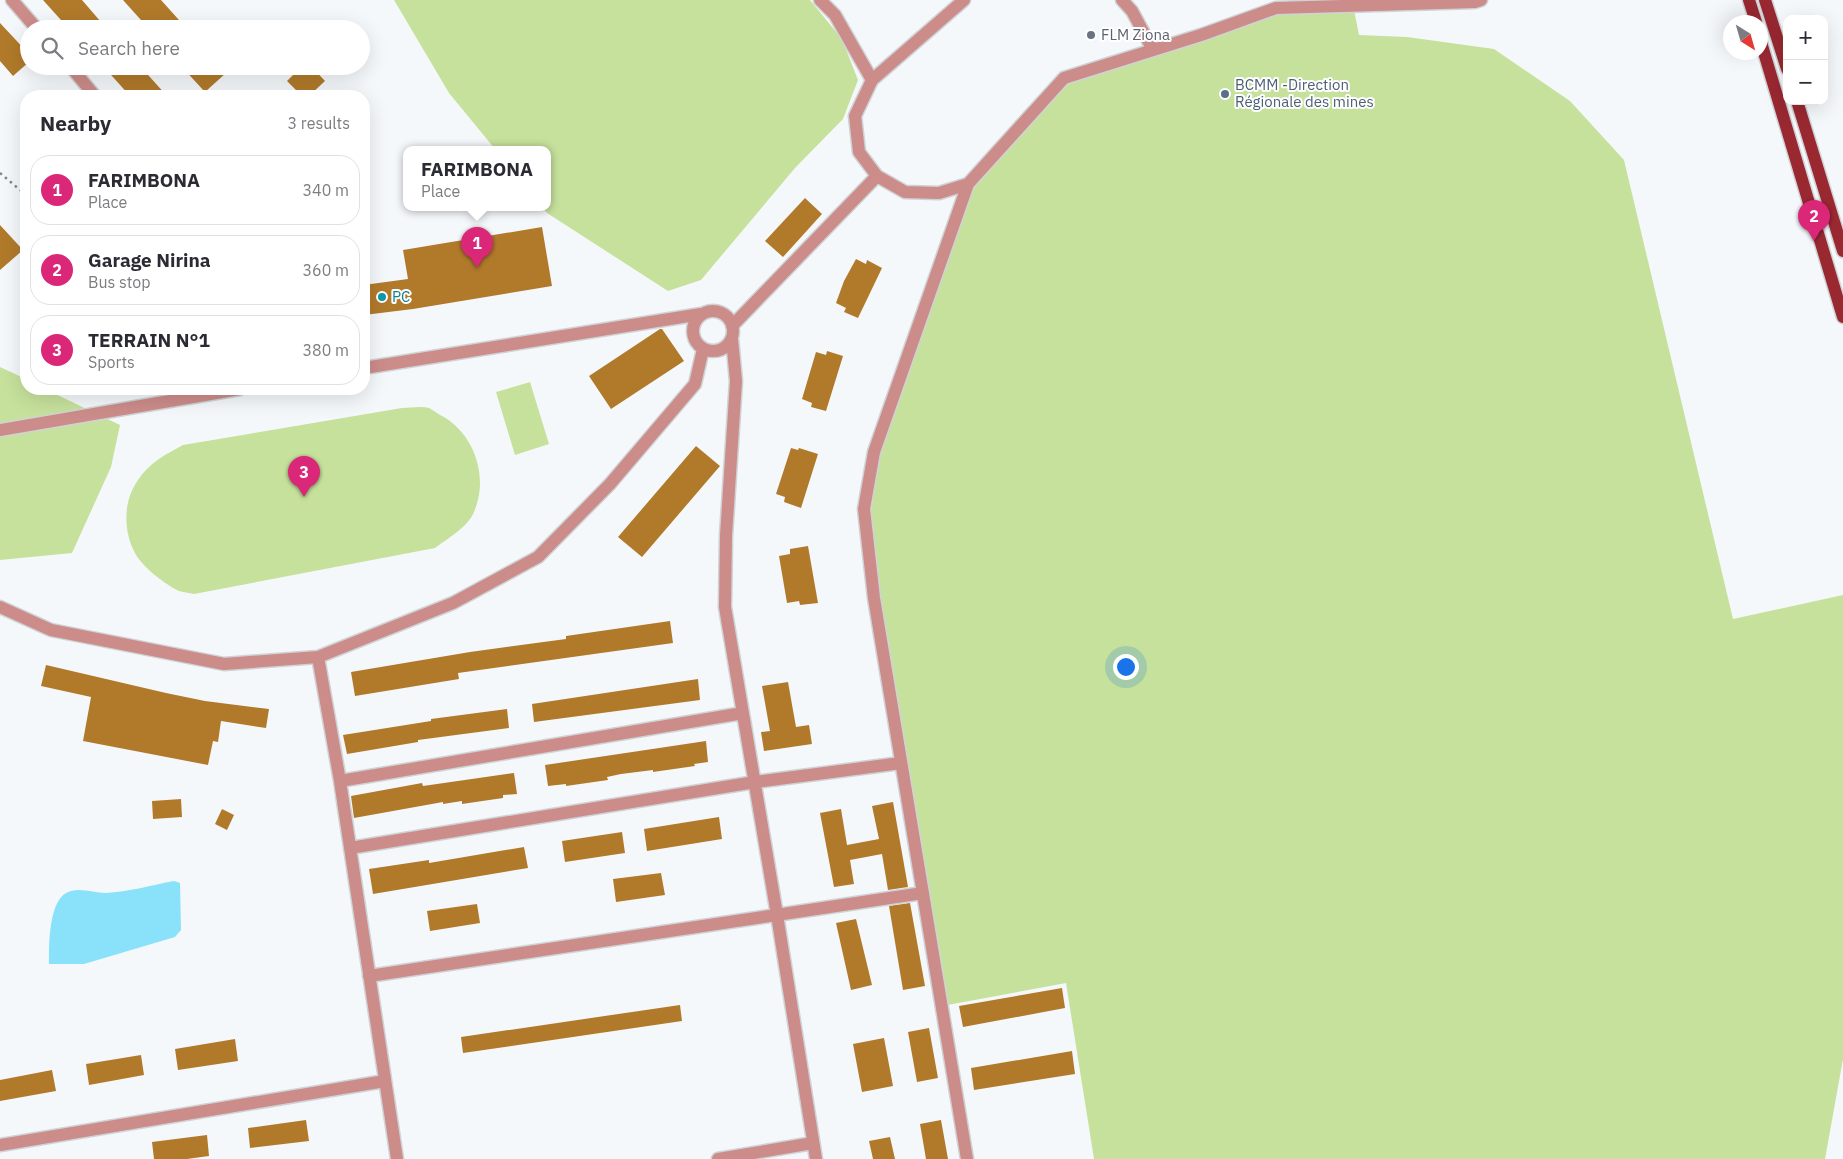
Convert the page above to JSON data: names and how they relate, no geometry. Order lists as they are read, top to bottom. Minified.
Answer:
{"places":["FLM Ziona","BCMM -Direction Régionale des mines","PC"],"north":"bottom right","page":{"map_buttons":["+","−"],"search":"Search here","heading":["Nearby","3 results"],"popup":["FARIMBONA","Place"],"list":[{"mark":"1","name":"FARIMBONA","note":"Place","value":"340 m"},{"mark":"2","name":"Garage Nirina","note":"Bus stop","value":"360 m"},{"mark":"3","name":"TERRAIN N°1","note":"Sports","value":"380 m"}],"pins":["2","1","3"]}}
